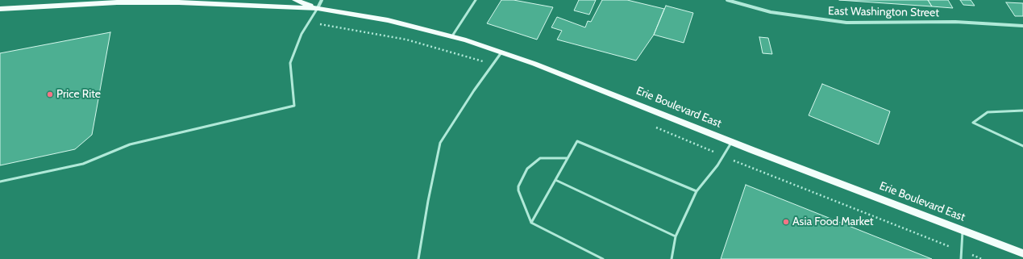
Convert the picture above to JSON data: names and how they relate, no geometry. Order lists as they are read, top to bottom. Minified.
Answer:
{"streets":{"main road":["Erie Boulevard East"],"street":["East Washington Street"]},"places":["Price Rite","Asia Food Market"]}
